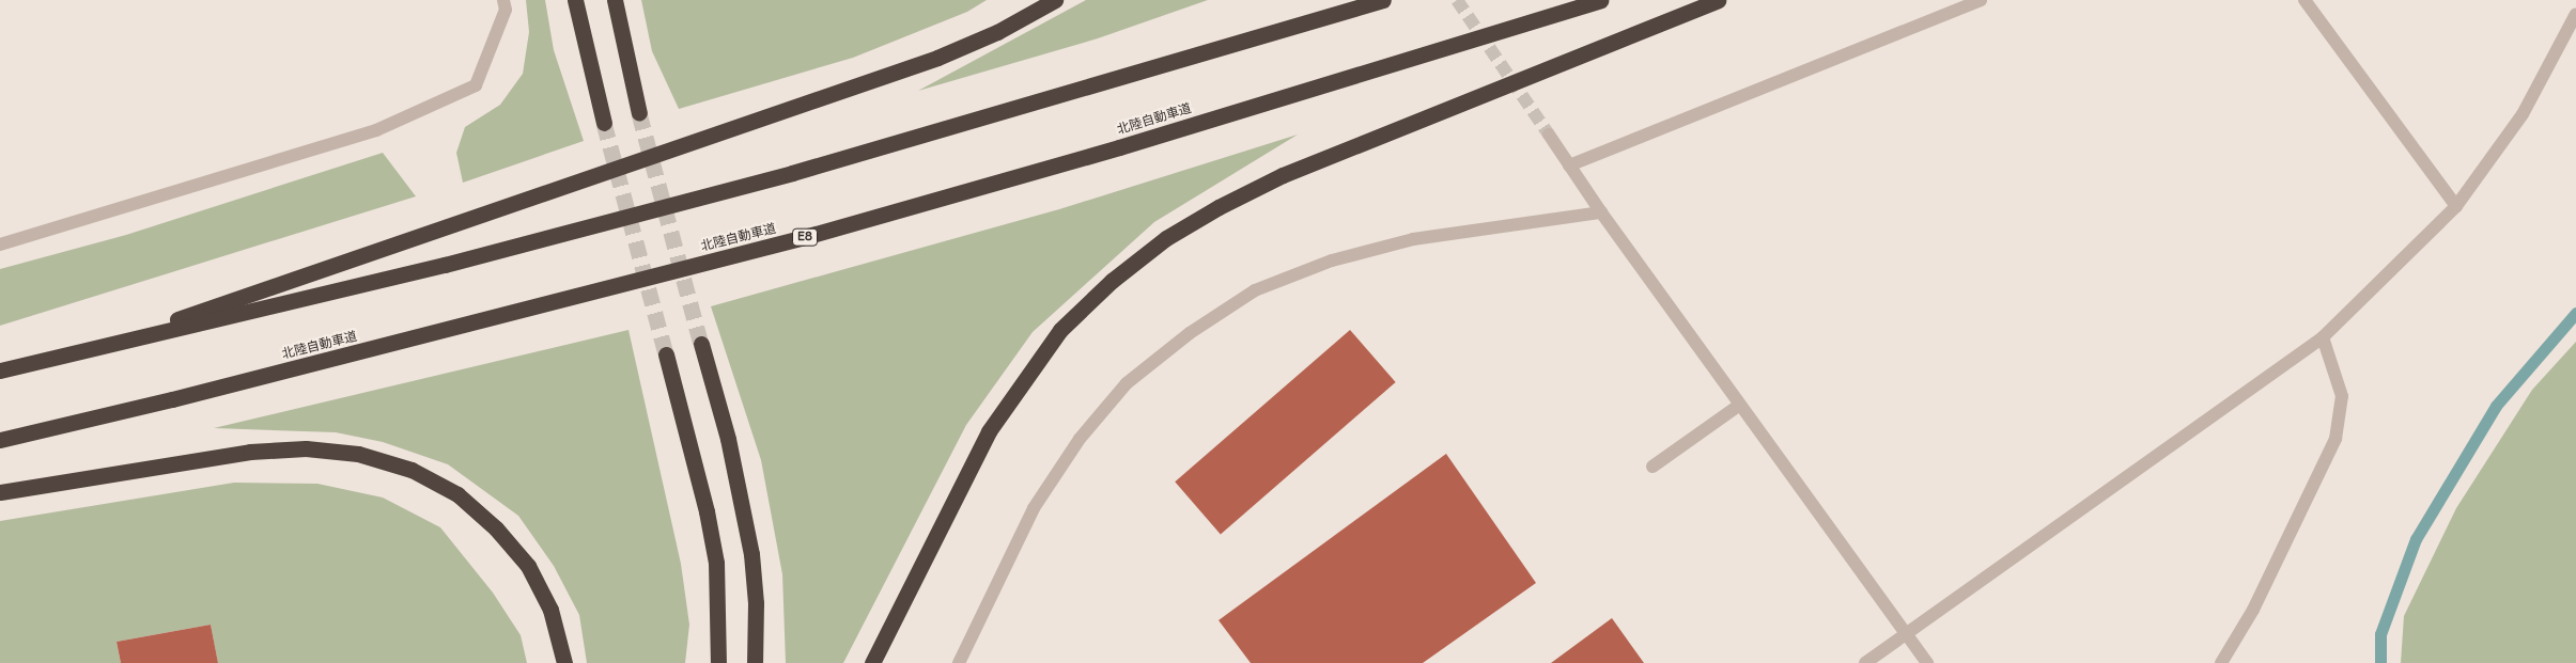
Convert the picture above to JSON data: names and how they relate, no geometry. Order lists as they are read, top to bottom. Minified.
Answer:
{"streets":{"highway":["北陸自動車道","E8"]}}
